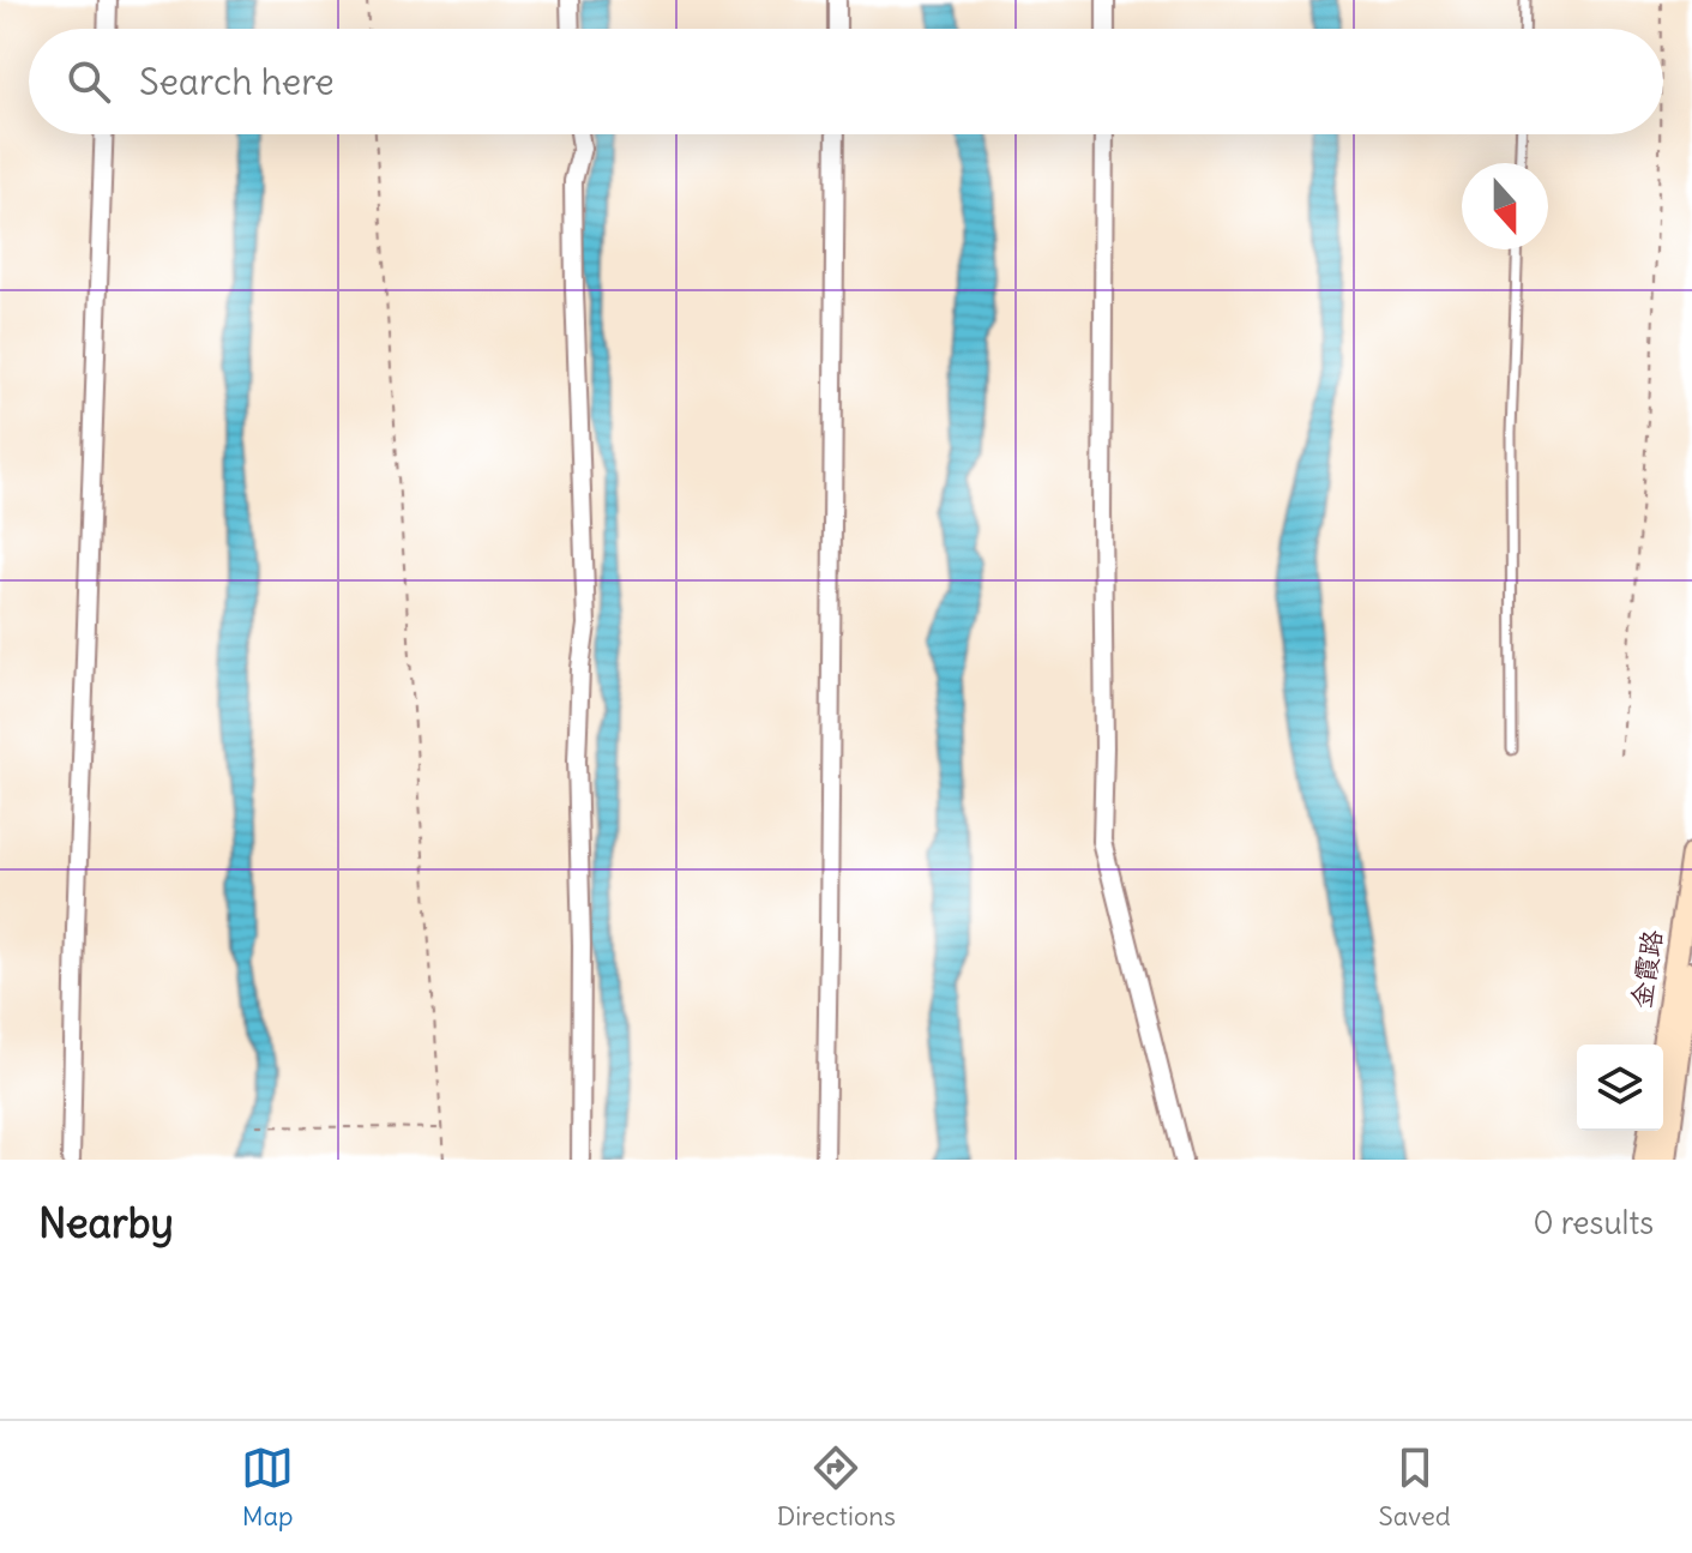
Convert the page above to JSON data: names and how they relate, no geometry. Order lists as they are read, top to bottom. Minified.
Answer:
{"streets":{"main road":["金霞路"]},"north":"bottom","page":{"search":"Search here","heading":["Nearby","0 results"],"nav":["Map","Directions","Saved"]}}
